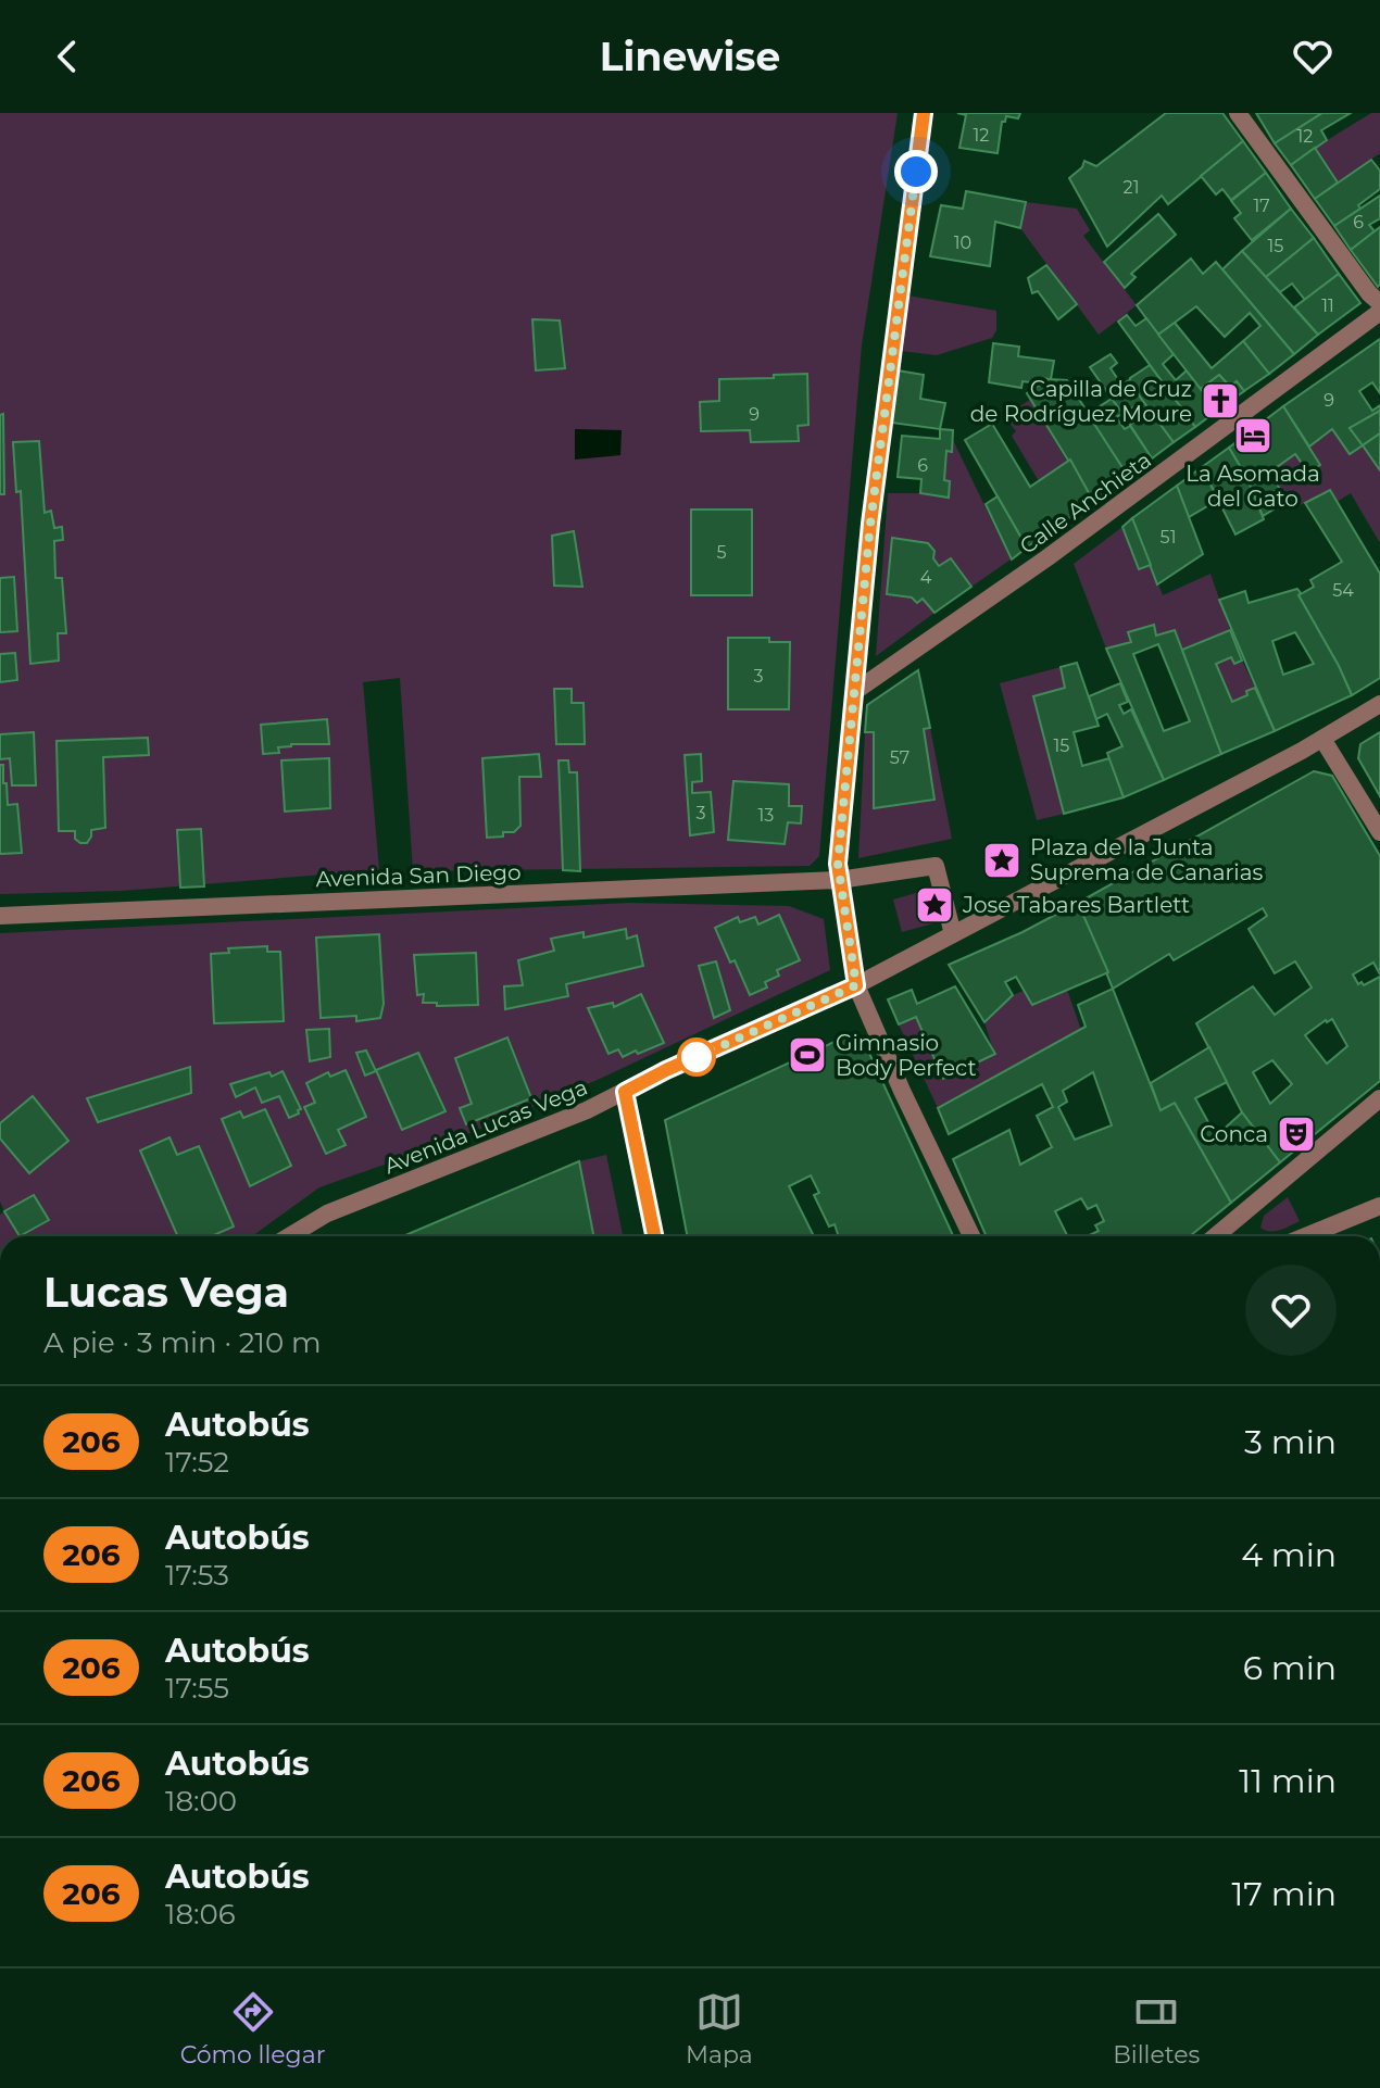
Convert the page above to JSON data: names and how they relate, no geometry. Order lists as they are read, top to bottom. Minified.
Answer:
{"streets":{"street":["Calle Anchieta","Avenida San Diego","Avenida Lucas Vega"]},"crossings":[["Avenida San Diego","Avenida Lucas Vega"]],"places":{"church":["Capilla de Cruz de Rodríguez Moure"],"hotel":["La Asomada del Gato"],"place":["Plaza de la Junta Suprema de Canarias","Jose Tabares Bartlett"],"sports":["Gimnasio Body Perfect"],"theatre":["Conca"]},"lines":["bus line 206"],"house_numbers":["12","12","21","17","6","10","15","11","9","9","6","51","5","4","54","3","15","57","3","13"],"page":{"header":"Linewise","heading":["Lucas Vega","A pie · 3 min · 210 m"],"list":[{"mark":"206","name":"Autobús","note":"17:52","value":"3 min"},{"mark":"206","name":"Autobús","note":"17:53","value":"4 min"},{"mark":"206","name":"Autobús","note":"17:55","value":"6 min"},{"mark":"206","name":"Autobús","note":"18:00","value":"11 min"},{"mark":"206","name":"Autobús","note":"18:06","value":"17 min"}],"tabs":["Cómo llegar","Mapa","Billetes"]}}
